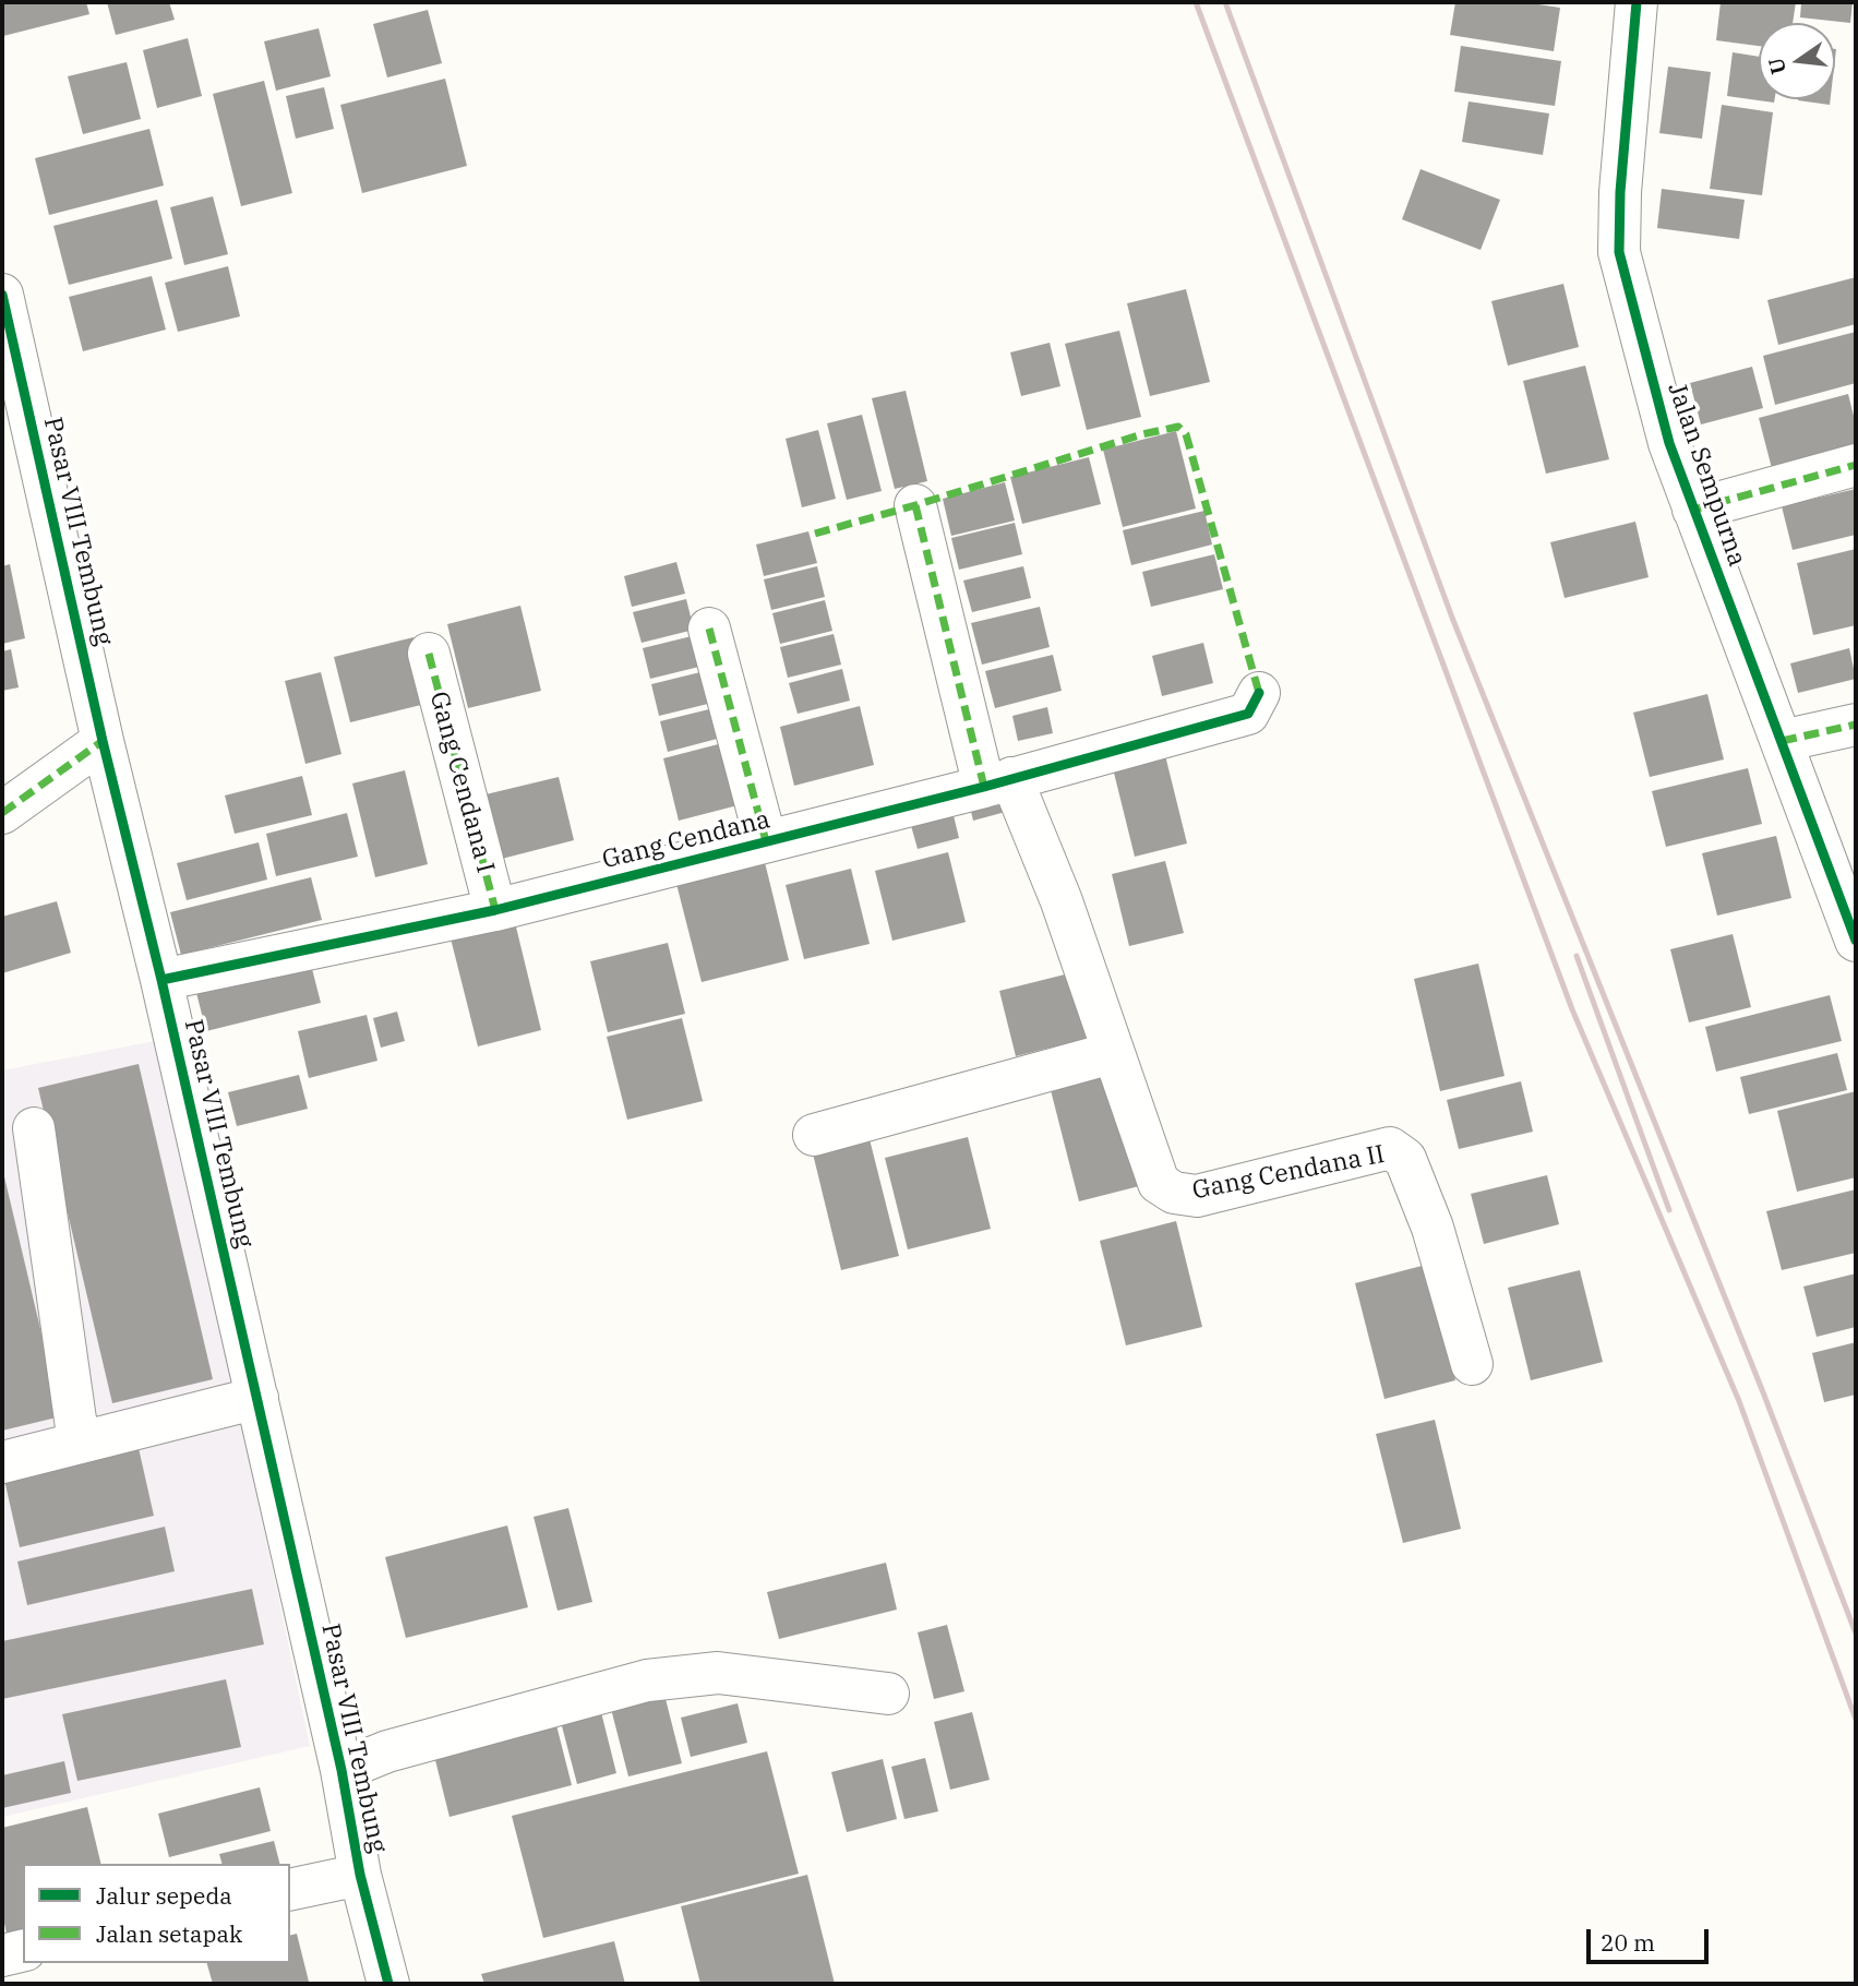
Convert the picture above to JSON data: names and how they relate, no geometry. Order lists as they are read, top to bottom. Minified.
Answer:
{"streets":{"street":["Jalan Sempurna","Pasar VIII Tembung","Gang Cendana I","Gang Cendana","Gang Cendana II"]},"crossings":[["Pasar VIII Tembung","Gang Cendana"],["Gang Cendana I","Gang Cendana"],["Gang Cendana","Gang Cendana II"]],"legend":["Jalur sepeda","Jalan setapak"],"scale_bar":"20 m","north":"left"}
